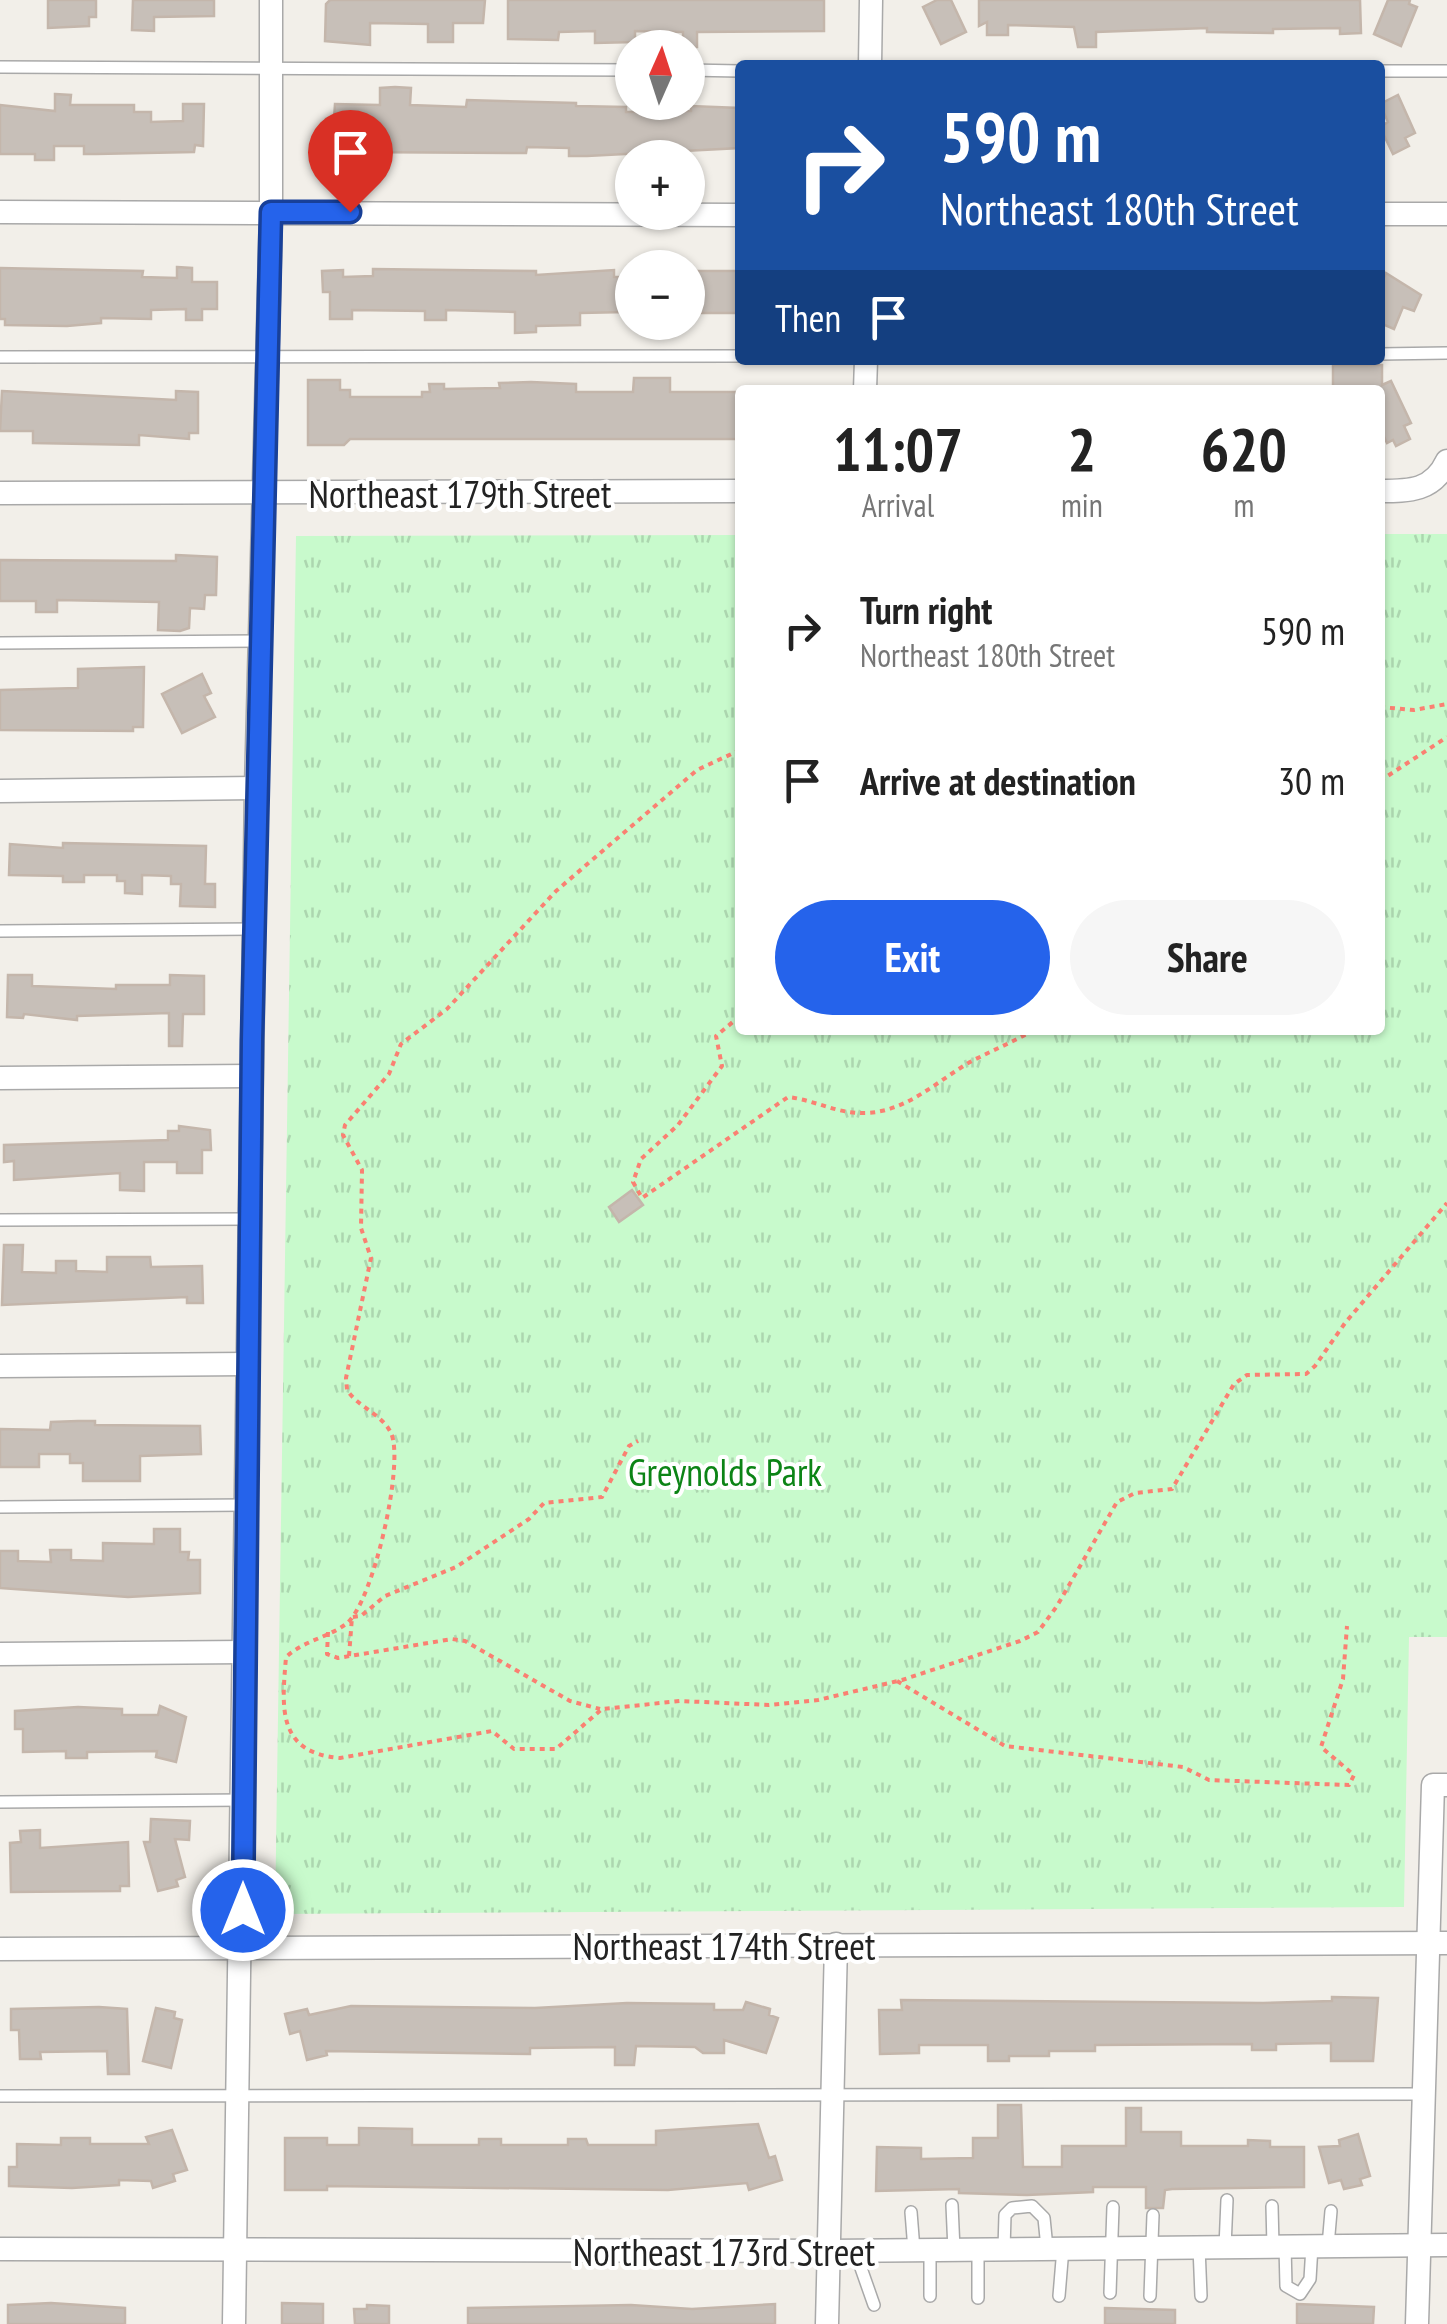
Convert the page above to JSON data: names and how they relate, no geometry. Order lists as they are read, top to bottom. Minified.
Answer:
{"streets":{"street":["Northeast 179th Street","Northeast 174th Street","Northeast 173rd Street"]},"parks":["Greynolds Park"],"north":"top","page":{"map_buttons":["+","−"],"turn":["590 m","Northeast 180th Street"],"then":"Then","eta":["11:07","Arrival","2","min","620","m"],"list":[{"name":"Turn right","note":"Northeast 180th Street","value":"590 m"},{"name":"Arrive at destination","value":"30 m"}],"buttons":["Exit","Share"]}}
